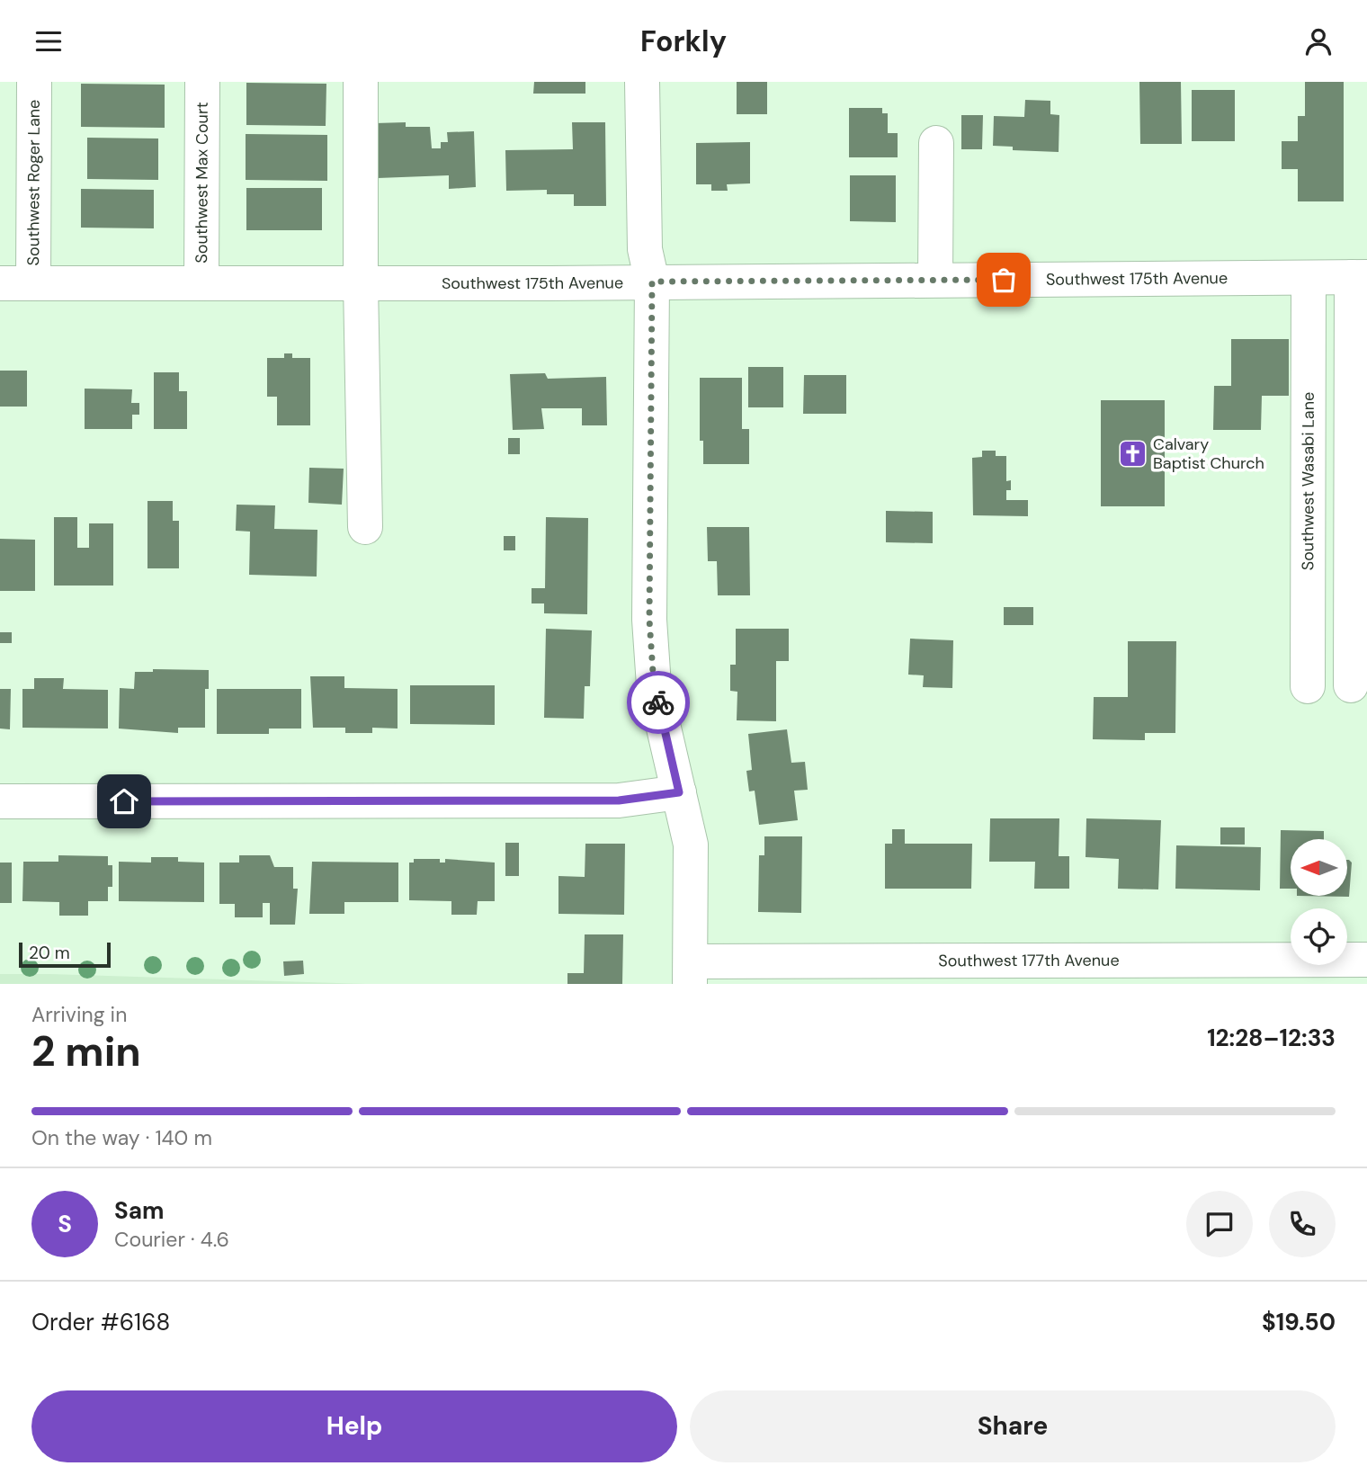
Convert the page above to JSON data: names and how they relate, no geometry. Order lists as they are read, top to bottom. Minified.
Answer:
{"streets":{"street":["Southwest Roger Lane","Southwest Max Court","Southwest 175th Avenue","Southwest Wasabi Lane","Southwest 177th Avenue"]},"crossings":[["Southwest Roger Lane","Southwest 175th Avenue"],["Southwest Max Court","Southwest 175th Avenue"],["Southwest 175th Avenue","Southwest Wasabi Lane"]],"places":{"church":["Calvary Baptist Church"]},"scale_bar":"20 m","north":"left","page":{"header":"Forkly","scale":"20 m","heading":["2 min","Arriving in","12:28–12:33"],"panel":["Sam","Courier · 4.6","Order #6168","$19.50"],"bar":"On the way · 140 m","round":"S","buttons":["Help","Share"]}}
